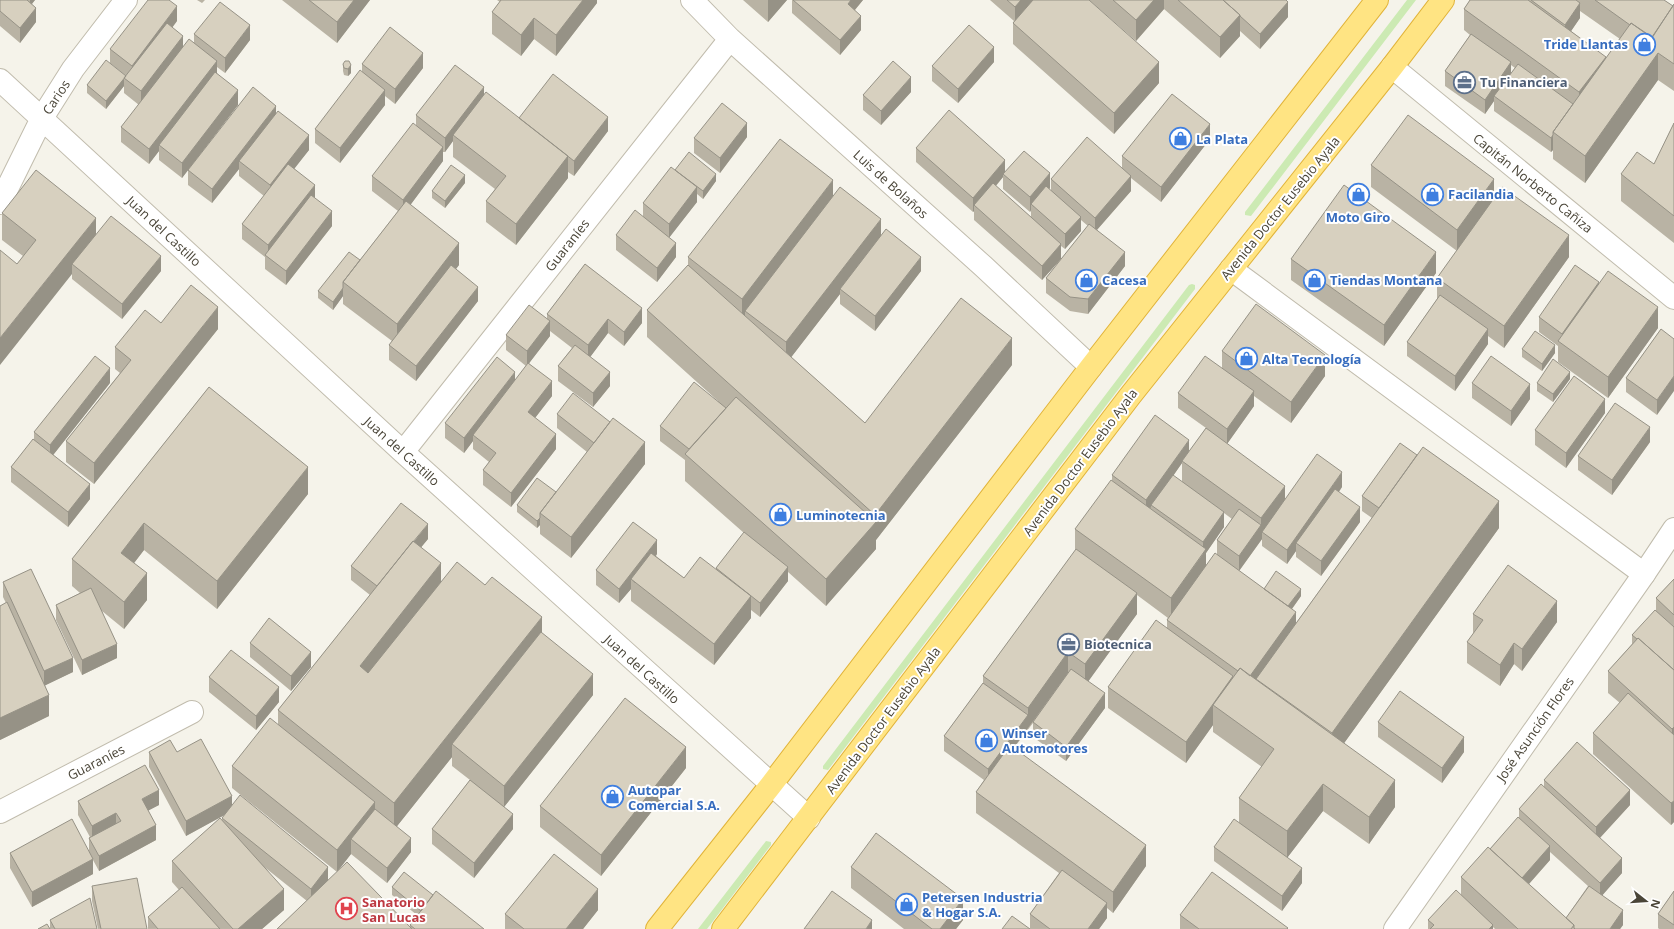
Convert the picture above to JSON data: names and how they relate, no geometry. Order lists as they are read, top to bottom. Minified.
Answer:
{"streets":{"highway":["Avenida Doctor Eusebio Ayala"],"street":["Carios","Capitán Norberto Cañiza","Luis de Bolaños","Juan del Castillo","Guaraníes","José Asunción Flores"]},"crossings":[["Carios","Juan del Castillo"],["Capitán Norberto Cañiza","Avenida Doctor Eusebio Ayala"],["Luis de Bolaños","Guaraníes"],["Avenida Doctor Eusebio Ayala","Juan del Castillo"],["Juan del Castillo","Guaraníes"]],"places":{"shop":["Tride Llantas","La Plata","Facilandia","Moto Giro","Cacesa","Tiendas Montana","Alta Tecnología","Luminotecnia","Winser Automotores","Autopar Comercial S.A.","Petersen Industria & Hogar S.A."],"office":["Tu Financiera","Biotecnica"],"hospital":["Sanatorio San Lucas"]},"north":"right"}
